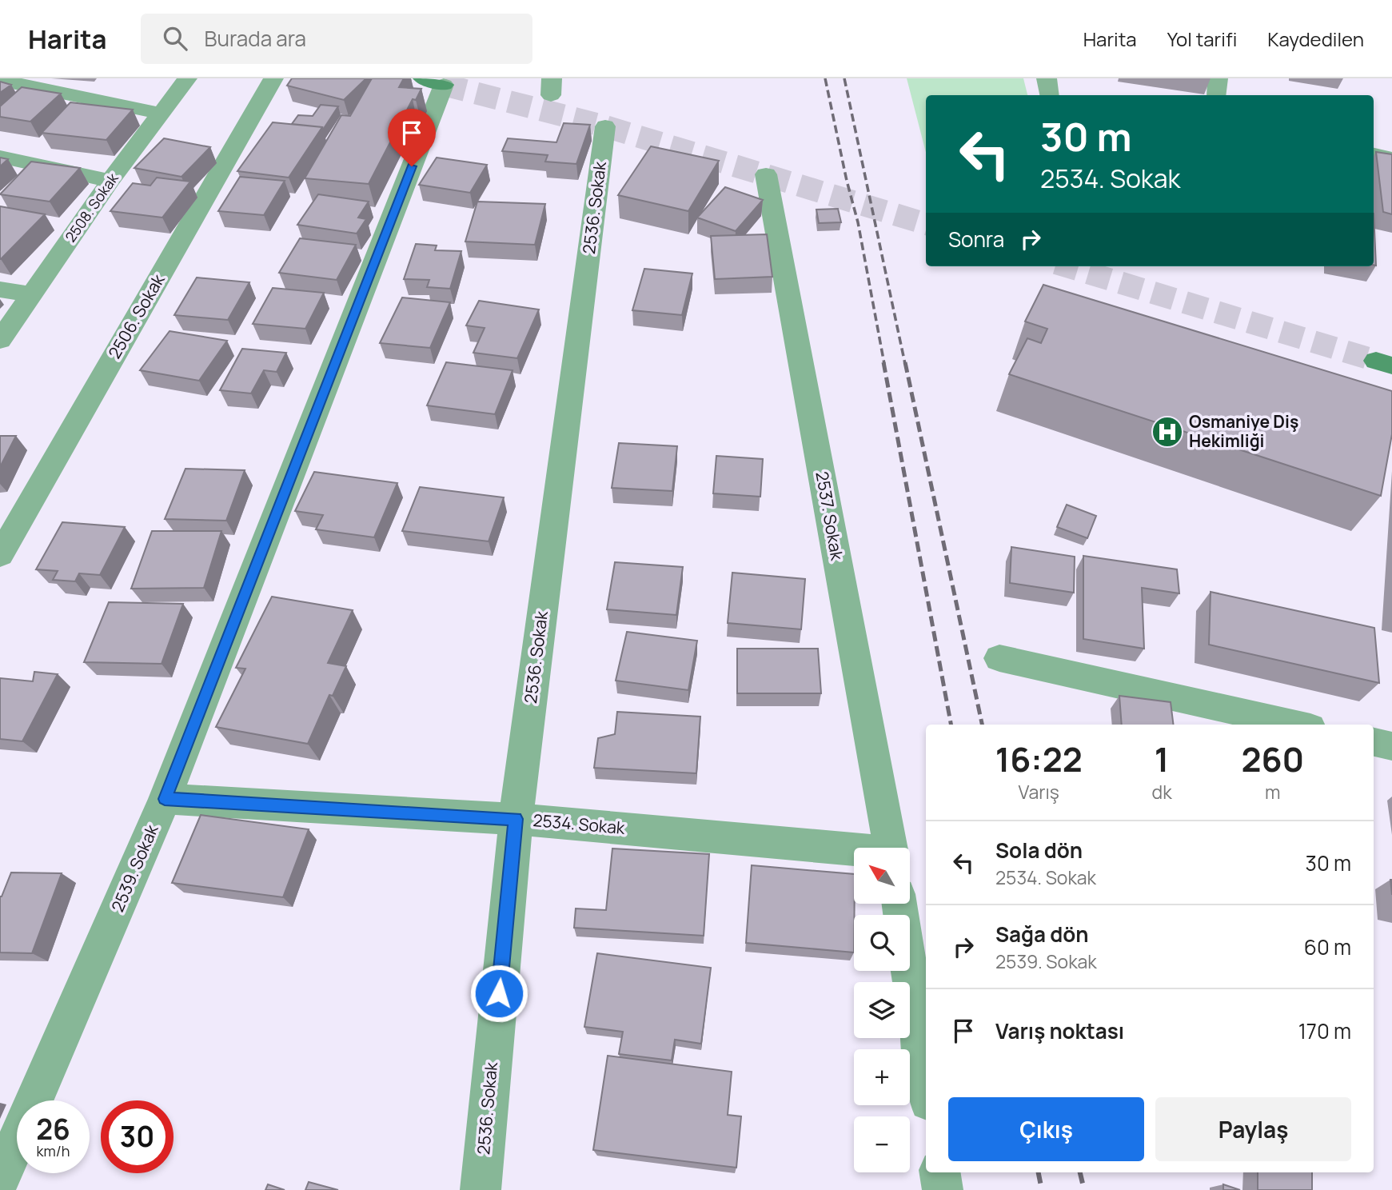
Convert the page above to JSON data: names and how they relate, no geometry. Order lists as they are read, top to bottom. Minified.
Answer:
{"streets":{"street":["2508. Sokak","2536. Sokak","2506. Sokak","2537. Sokak","2534. Sokak","2539. Sokak"]},"crossings":[["2536. Sokak","2534. Sokak"],["2534. Sokak","2539. Sokak"]],"places":{"hospital":["Osmaniye Diş Hekimliği"]},"north":"top left","page":{"header":"Harita","search":"Burada ara","nav":["Harita","Yol tarifi","Kaydedilen"],"turn":["30 m","2534. Sokak"],"then":"Sonra","eta":["16:22","Varış","1","dk","260","m"],"list":[{"name":"Sola dön","note":"2534. Sokak","value":"30 m"},{"name":"Sağa dön","note":"2539. Sokak","value":"60 m"},{"name":"Varış noktası","value":"170 m"}],"map_buttons":["+","−"],"buttons":["Çıkış","Paylaş"],"speed":"26 km/h","limit":"30"}}
